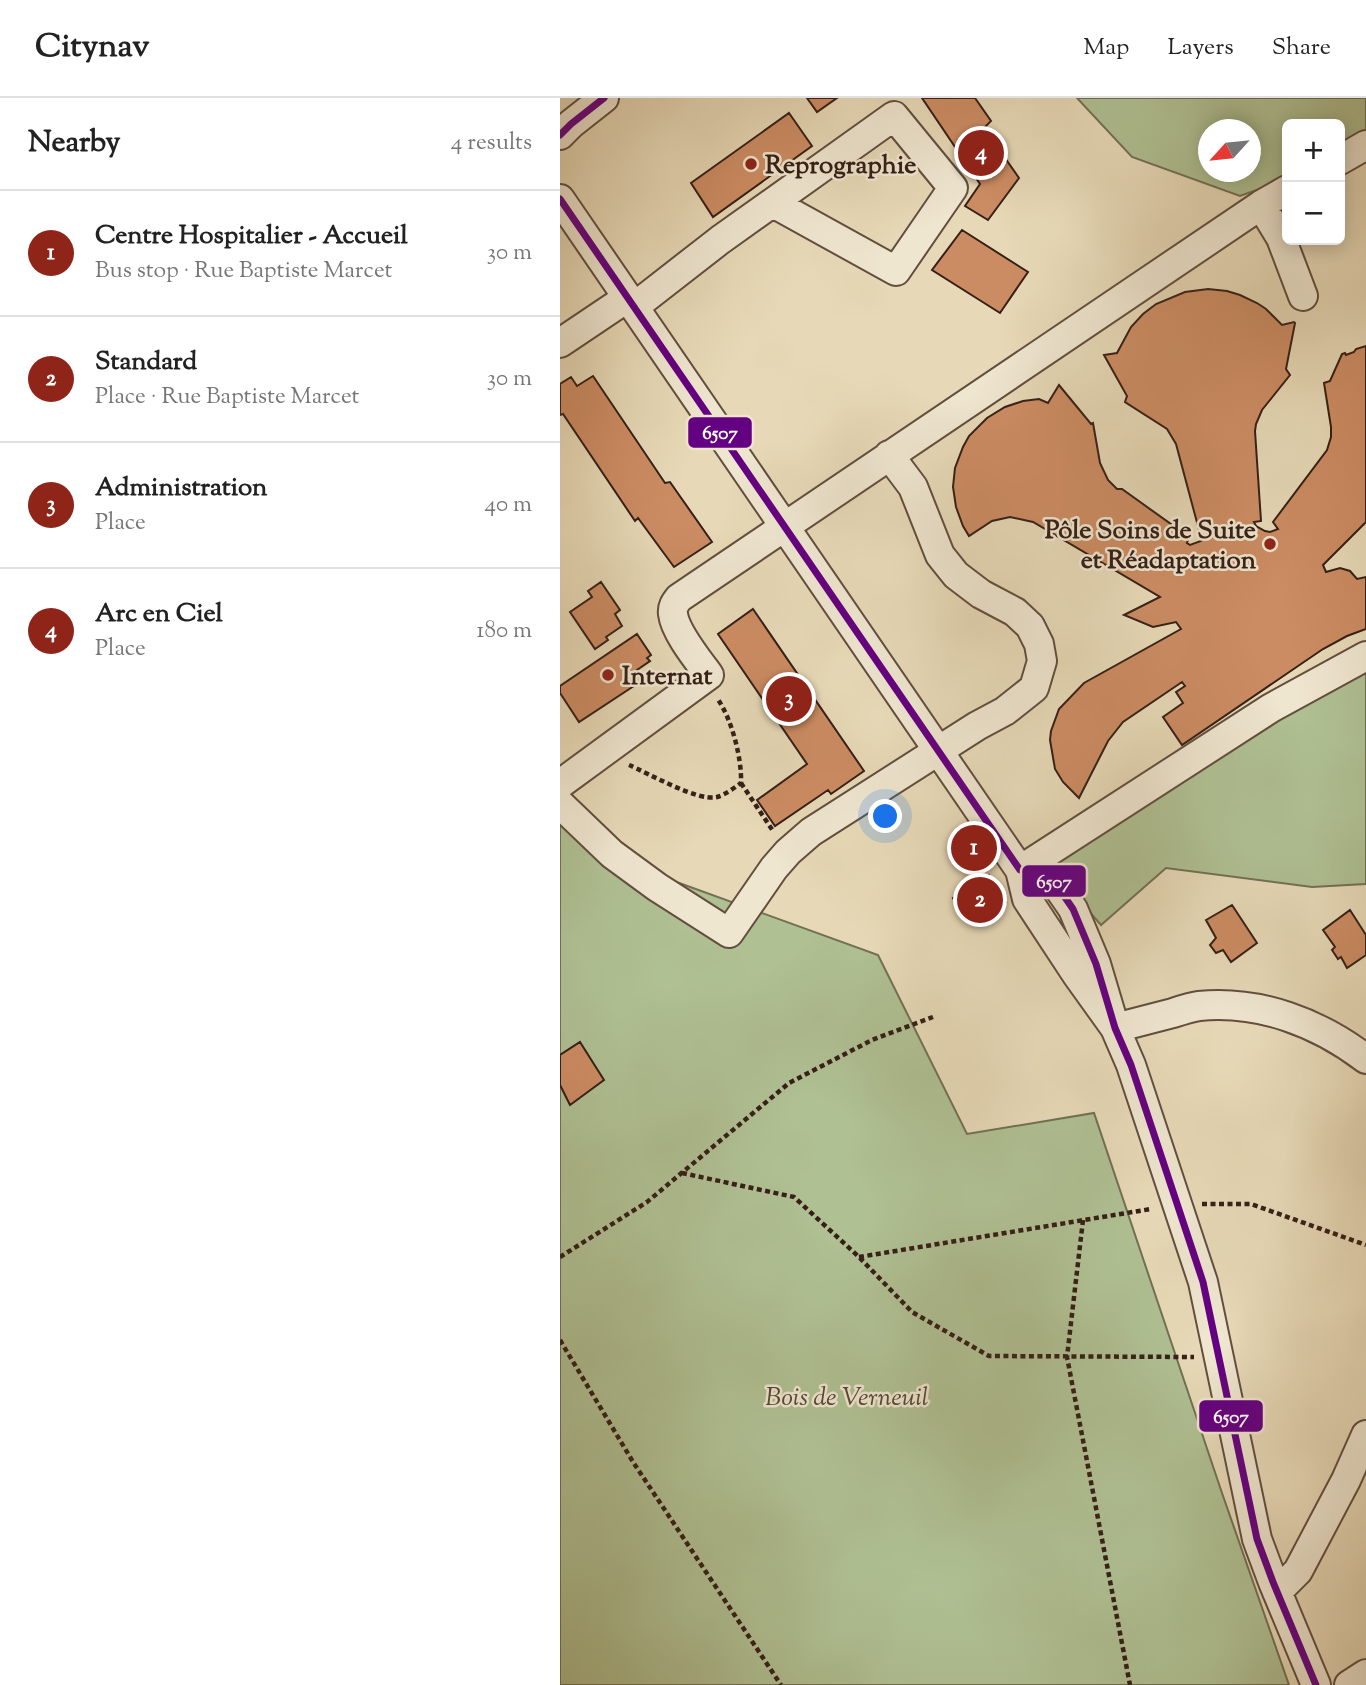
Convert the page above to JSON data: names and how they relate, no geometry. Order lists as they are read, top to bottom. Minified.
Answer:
{"parks":["Bois de Verneuil"],"places":["Reprographie","Pôle Soins de Suite et Réadaptation","Internat"],"lines":["transit line 6507"],"north":"bottom left","page":{"header":"Citynav","nav":["Map","Layers","Share"],"heading":["Nearby","4 results"],"map_buttons":["+","−"],"pins":["4","3","1","2"],"list":[{"mark":"1","name":"Centre Hospitalier - Accueil","note":"Bus stop · Rue Baptiste Marcet","value":"30 m"},{"mark":"2","name":"Standard","note":"Place · Rue Baptiste Marcet","value":"30 m"},{"mark":"3","name":"Administration","note":"Place","value":"40 m"},{"mark":"4","name":"Arc en Ciel","note":"Place","value":"180 m"}]}}
